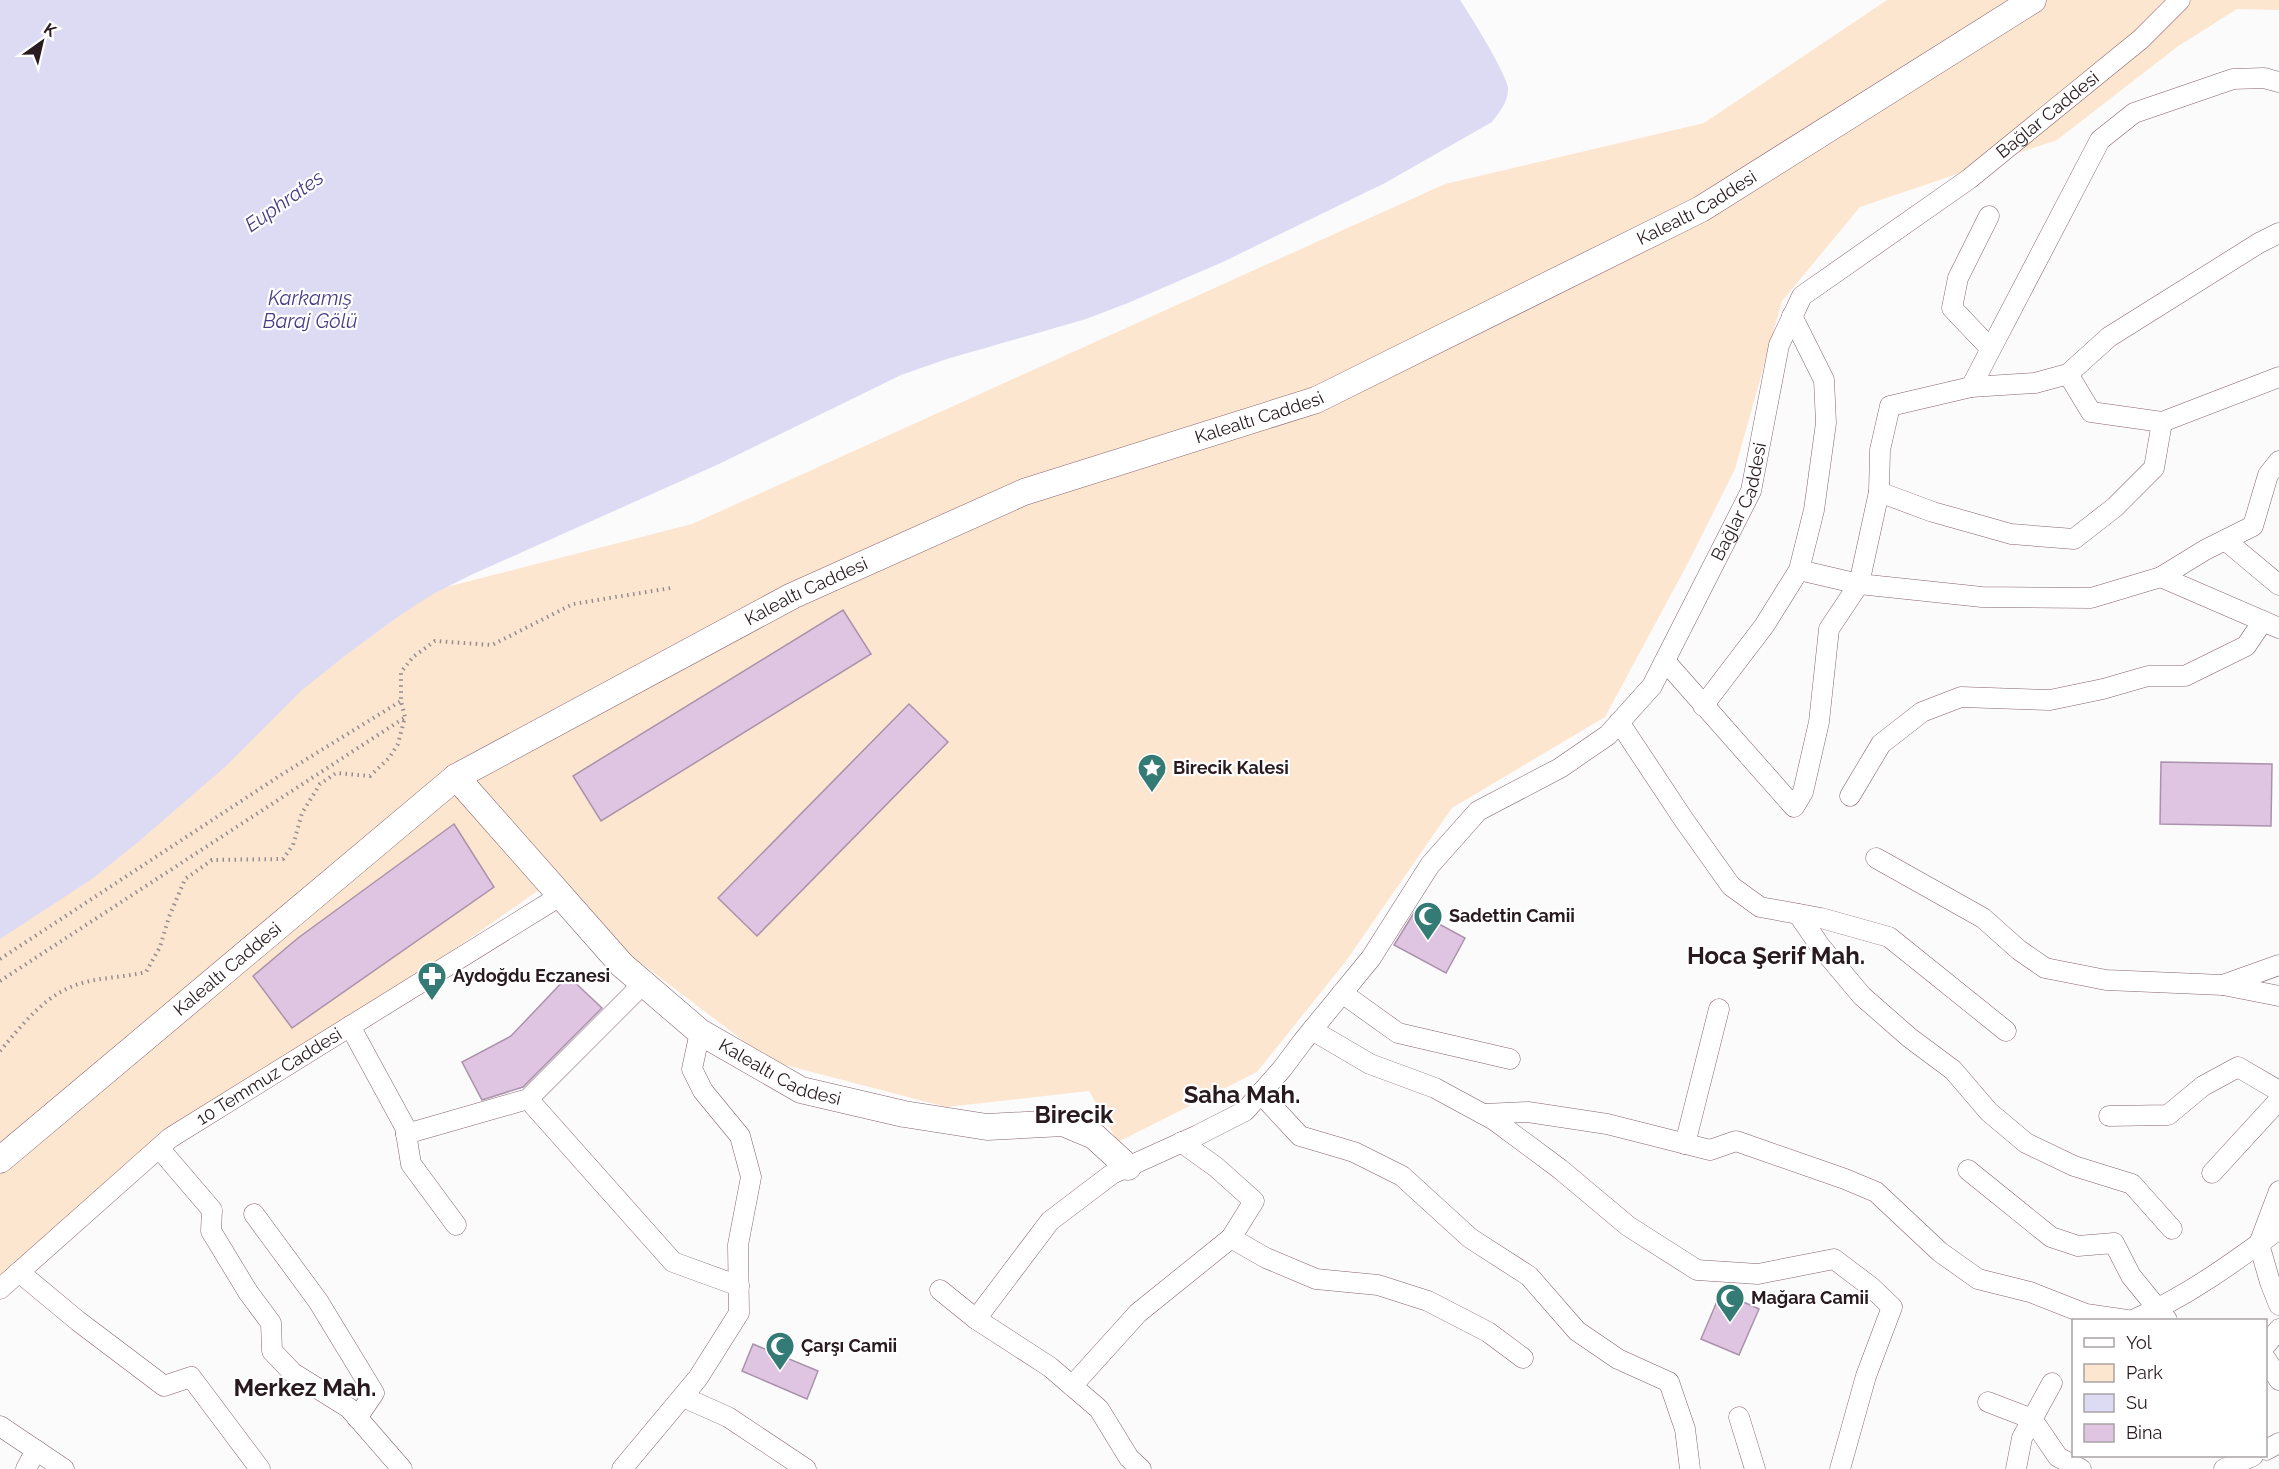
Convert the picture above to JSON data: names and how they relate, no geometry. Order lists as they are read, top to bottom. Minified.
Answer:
{"streets":{"street":["Bağlar Caddesi","Kalealtı Caddesi","10 Temmuz Caddesi"]},"crossings":[["Bağlar Caddesi","Kalealtı Caddesi"],["Kalealtı Caddesi","10 Temmuz Caddesi"]],"districts":["Hoca Şerif Mah.","Saha Mah.","Birecik","Merkez Mah."],"water":["Euphrates","Karkamış Baraj Gölü"],"places":{"place":["Birecik Kalesi"],"mosque":["Sadettin Camii","Mağara Camii","Çarşı Camii"],"pharmacy":["Aydoğdu Eczanesi"]},"legend":["Yol","Park","Su","Bina"],"north":"top right"}
